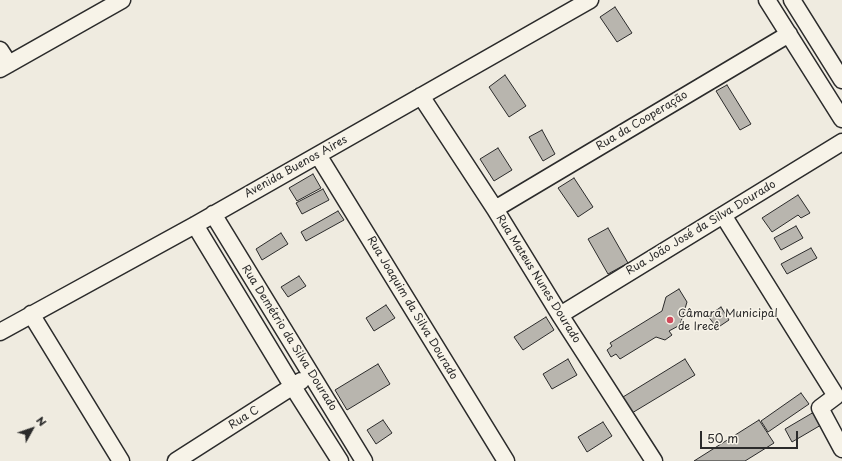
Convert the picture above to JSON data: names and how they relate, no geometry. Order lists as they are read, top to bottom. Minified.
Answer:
{"streets":{"street":["Rua da Cooperação","Avenida Buenos Aires","Rua João José da Silva Dourado","Rua Mateus Nunes Dourado","Rua Joaquim da Silva Dourado","Rua Demétrio da Silva Dourado","Rua C"]},"crossings":[["Rua da Cooperação","Rua Mateus Nunes Dourado"],["Avenida Buenos Aires","Rua Mateus Nunes Dourado"],["Avenida Buenos Aires","Rua Joaquim da Silva Dourado"],["Avenida Buenos Aires","Rua Demétrio da Silva Dourado"],["Rua João José da Silva Dourado","Rua Mateus Nunes Dourado"],["Rua Demétrio da Silva Dourado","Rua C"]],"places":["Câmara Municipal de Irecê"],"scale_bar":"50 m","north":"top right"}
